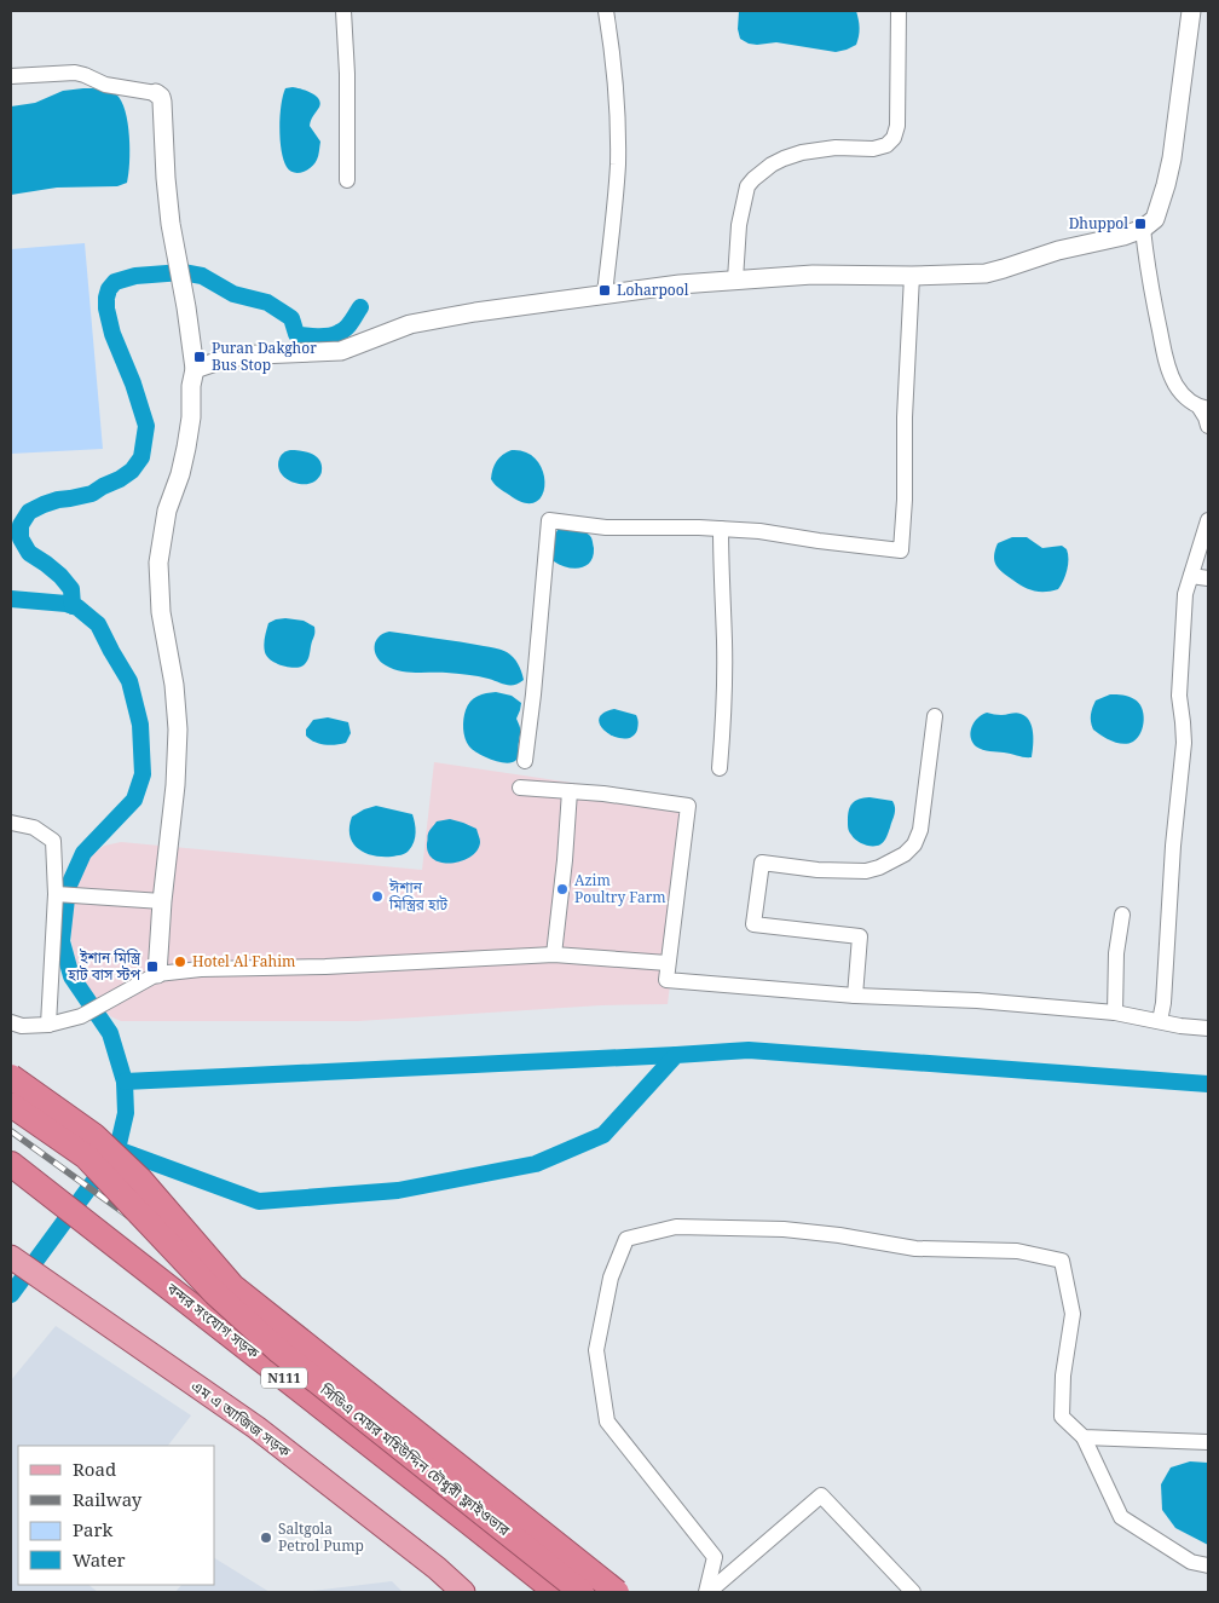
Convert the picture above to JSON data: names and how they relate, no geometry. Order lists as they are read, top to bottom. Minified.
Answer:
{"streets":{"highway":["বন্দর সংযোগ সড়ক","N111","সিডিএ মেয়র মহিউদ্দিন চৌধুরী ফ্লাইওভার"],"main road":["এম এ আজিজ সড়ক"]},"places":{"transit":["Dhuppol","Loharpool","Puran Dakghor Bus Stop","ইশান মিস্ত্রি হাট বাস স্টপ"],"other":["Azim Poultry Farm","ঈশান মিস্ত্রির হাট","Hotel Al Fahim","Saltgola Petrol Pump"]},"legend":["Road","Railway","Park","Water"]}
